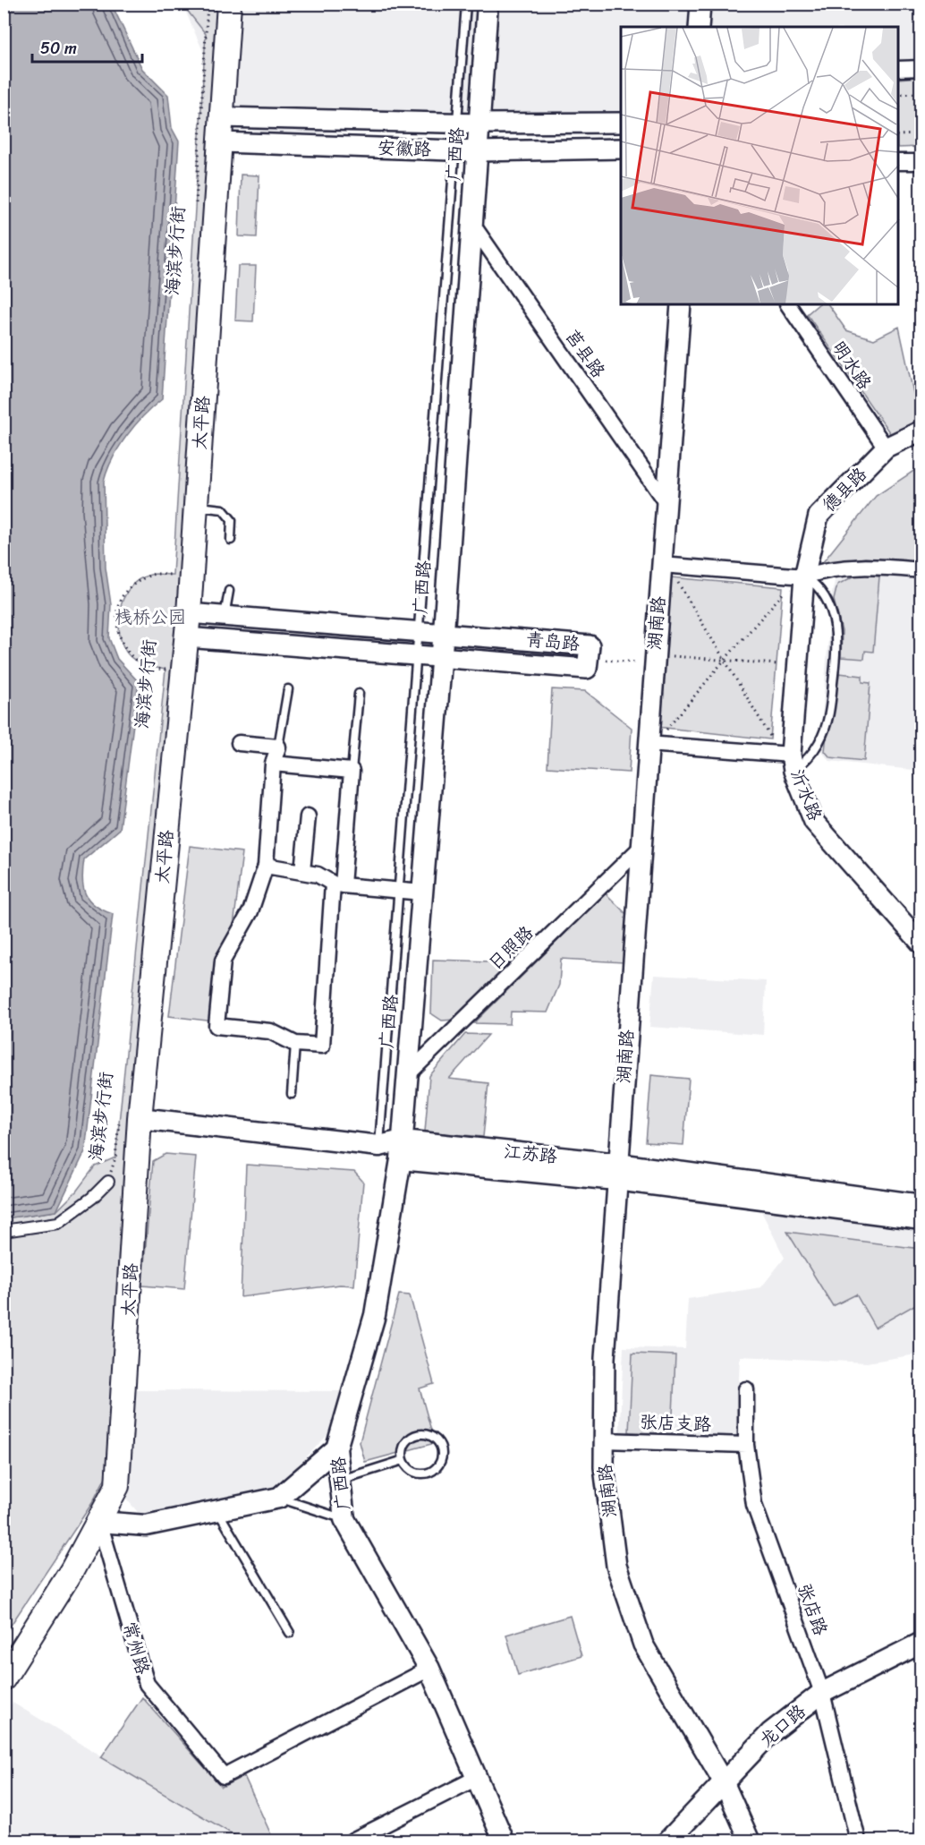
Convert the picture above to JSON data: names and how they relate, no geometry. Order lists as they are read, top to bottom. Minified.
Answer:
{"streets":{"main road":["广西路","太平路","江苏路","龙口路"],"street":["安徽路","海滨步行街","莒县路","明水路","德县路","湖南路","青岛路","沂水路","日照路","张店支路","张店路","常州路"]},"crossings":[["安徽路","广西路"],["安徽路","太平路"],["广西路","莒县路"],["广西路","青岛路"],["广西路","日照路"],["广西路","江苏路"],["广西路","常州路"],["海滨步行街","太平路"],["海滨步行街","江苏路"],["莒县路","湖南路"],["明水路","德县路"],["太平路","青岛路"],["太平路","江苏路"],["太平路","常州路"],["德县路","沂水路"],["湖南路","日照路"],["湖南路","江苏路"],["湖南路","张店支路"],["湖南路","龙口路"],["张店支路","张店路"],["张店路","龙口路"]],"parks":["栈桥公园"],"scale_bar":"50 m"}
